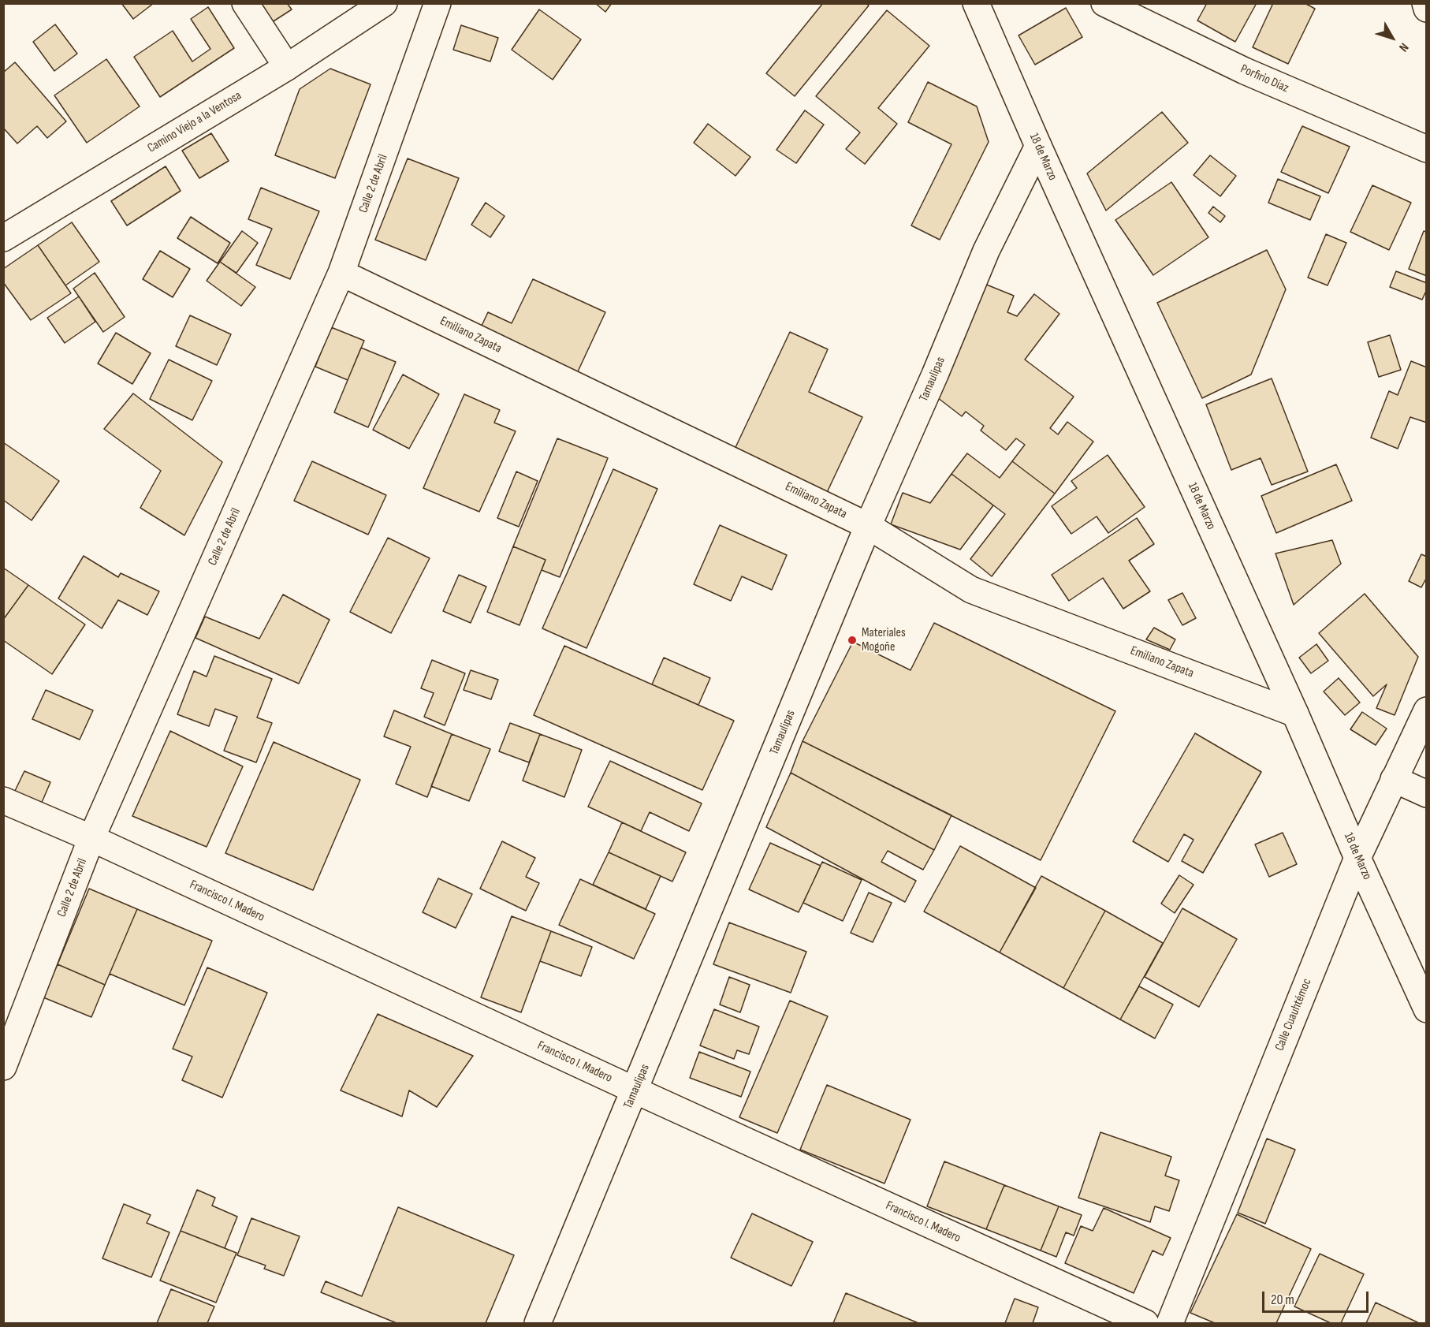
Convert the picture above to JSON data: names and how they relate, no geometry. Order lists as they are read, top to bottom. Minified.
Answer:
{"streets":{"street":["Porfirio Díaz","Camino Viejo a la Ventosa","18 de Marzo","Calle 2 de Abril","Emiliano Zapata","Tamaulipas","Francisco I. Madero","Calle Cuauhtémoc"]},"crossings":[["18 de Marzo","Emiliano Zapata"],["18 de Marzo","Tamaulipas"],["18 de Marzo","Calle Cuauhtémoc"],["Calle 2 de Abril","Emiliano Zapata"],["Calle 2 de Abril","Francisco I. Madero"],["Emiliano Zapata","Tamaulipas"],["Tamaulipas","Francisco I. Madero"]],"places":["Materiales Mogoñe"],"scale_bar":"20 m","north":"bottom right"}
